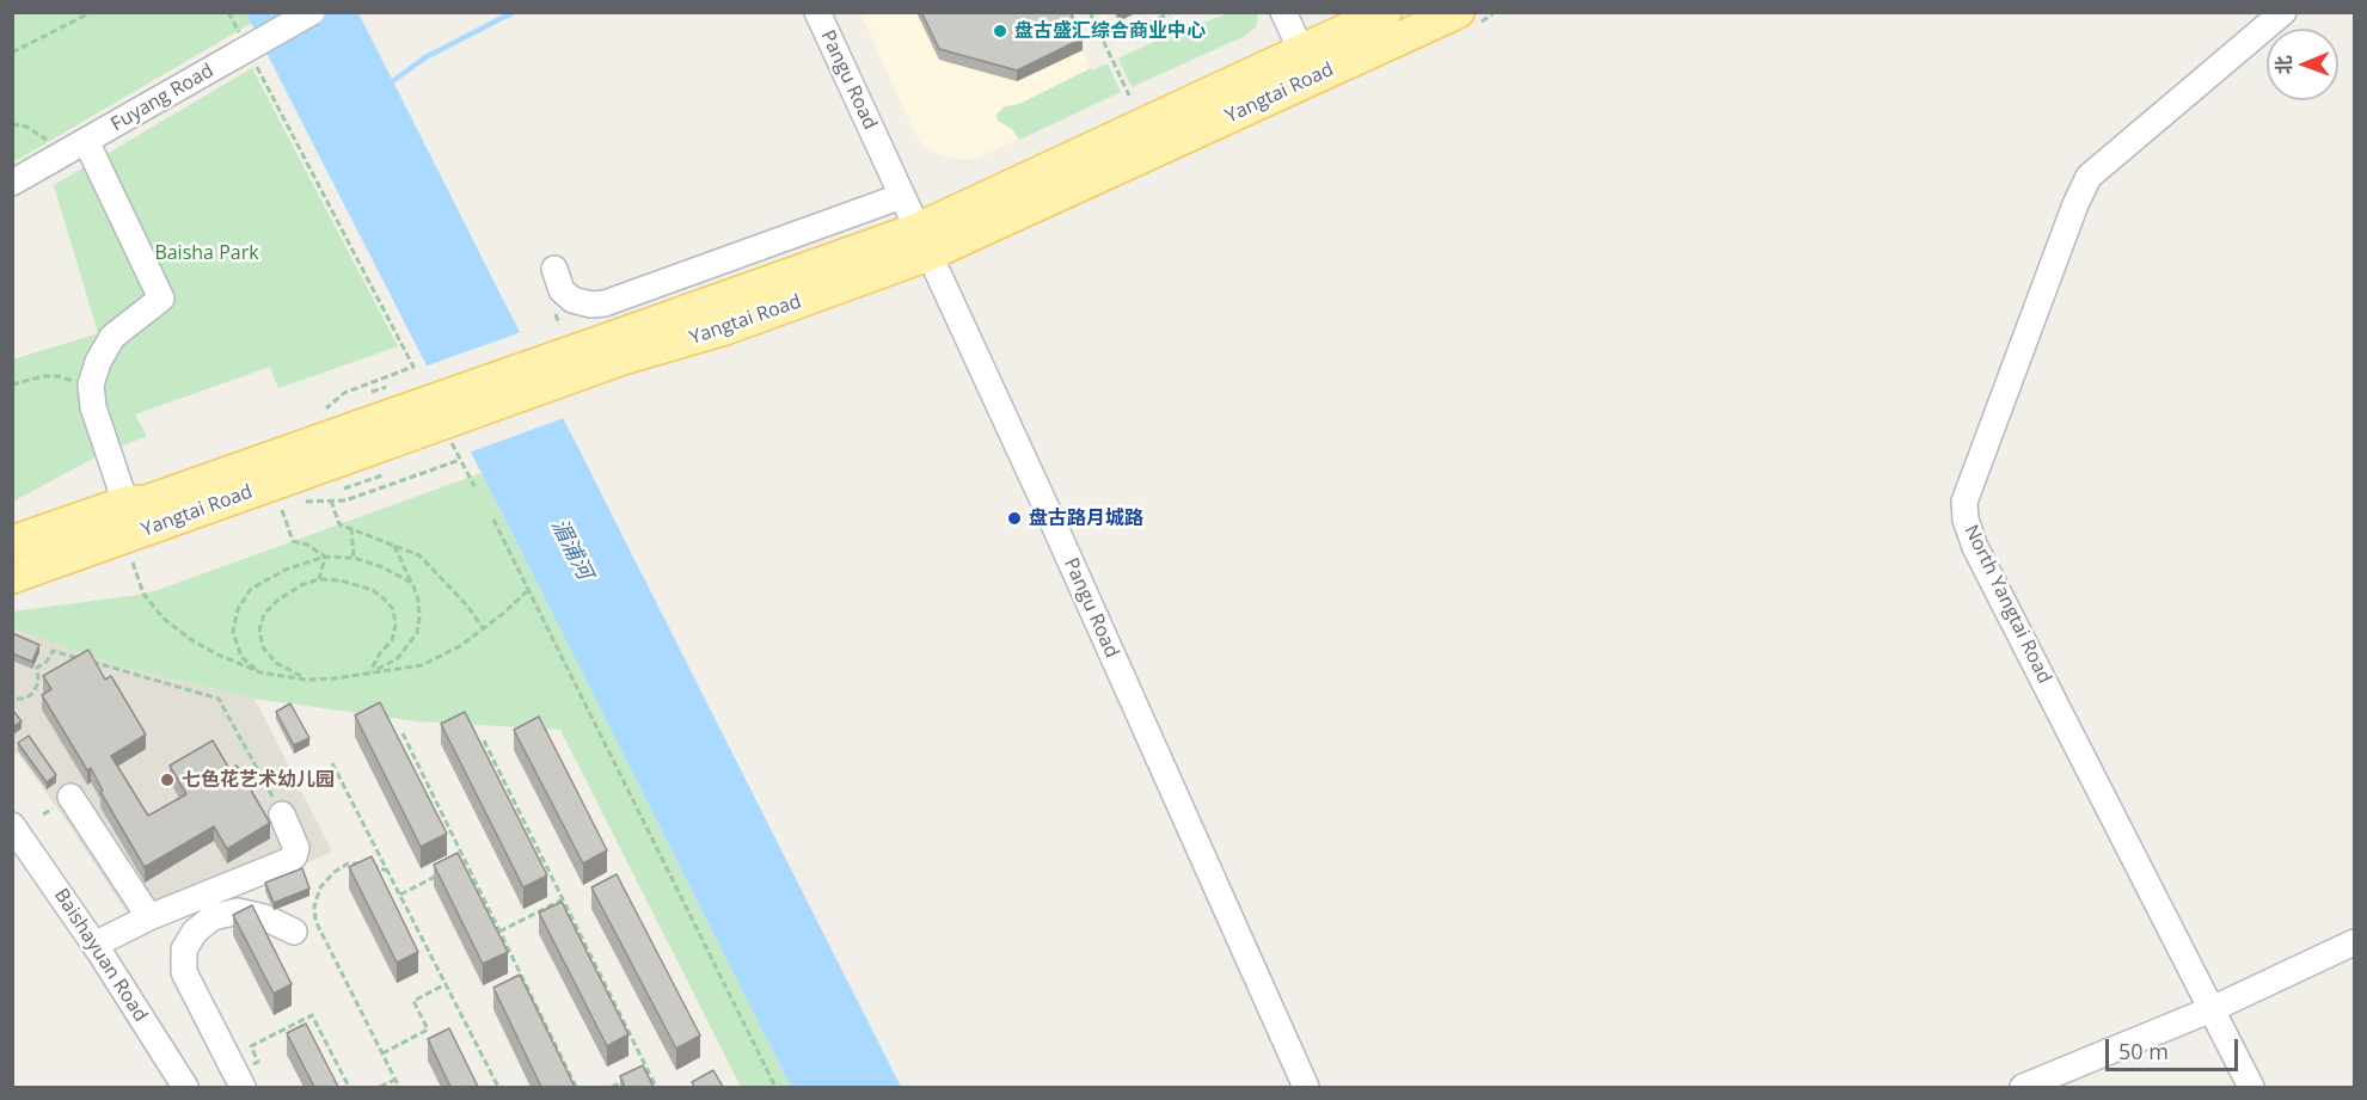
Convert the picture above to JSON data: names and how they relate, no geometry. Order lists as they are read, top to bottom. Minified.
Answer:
{"streets":{"main road":["Yangtai Road"],"street":["Pangu Road","Fuyang Road","North Yangtai Road","Baishayuan Road"]},"crossings":[["Pangu Road","Yangtai Road"]],"water":["湄浦河"],"parks":["Baisha Park"],"places":["盘古盛汇综合商业中心","盘古路月城路","七色花艺术幼儿园"],"scale_bar":"50 m","north":"left"}
